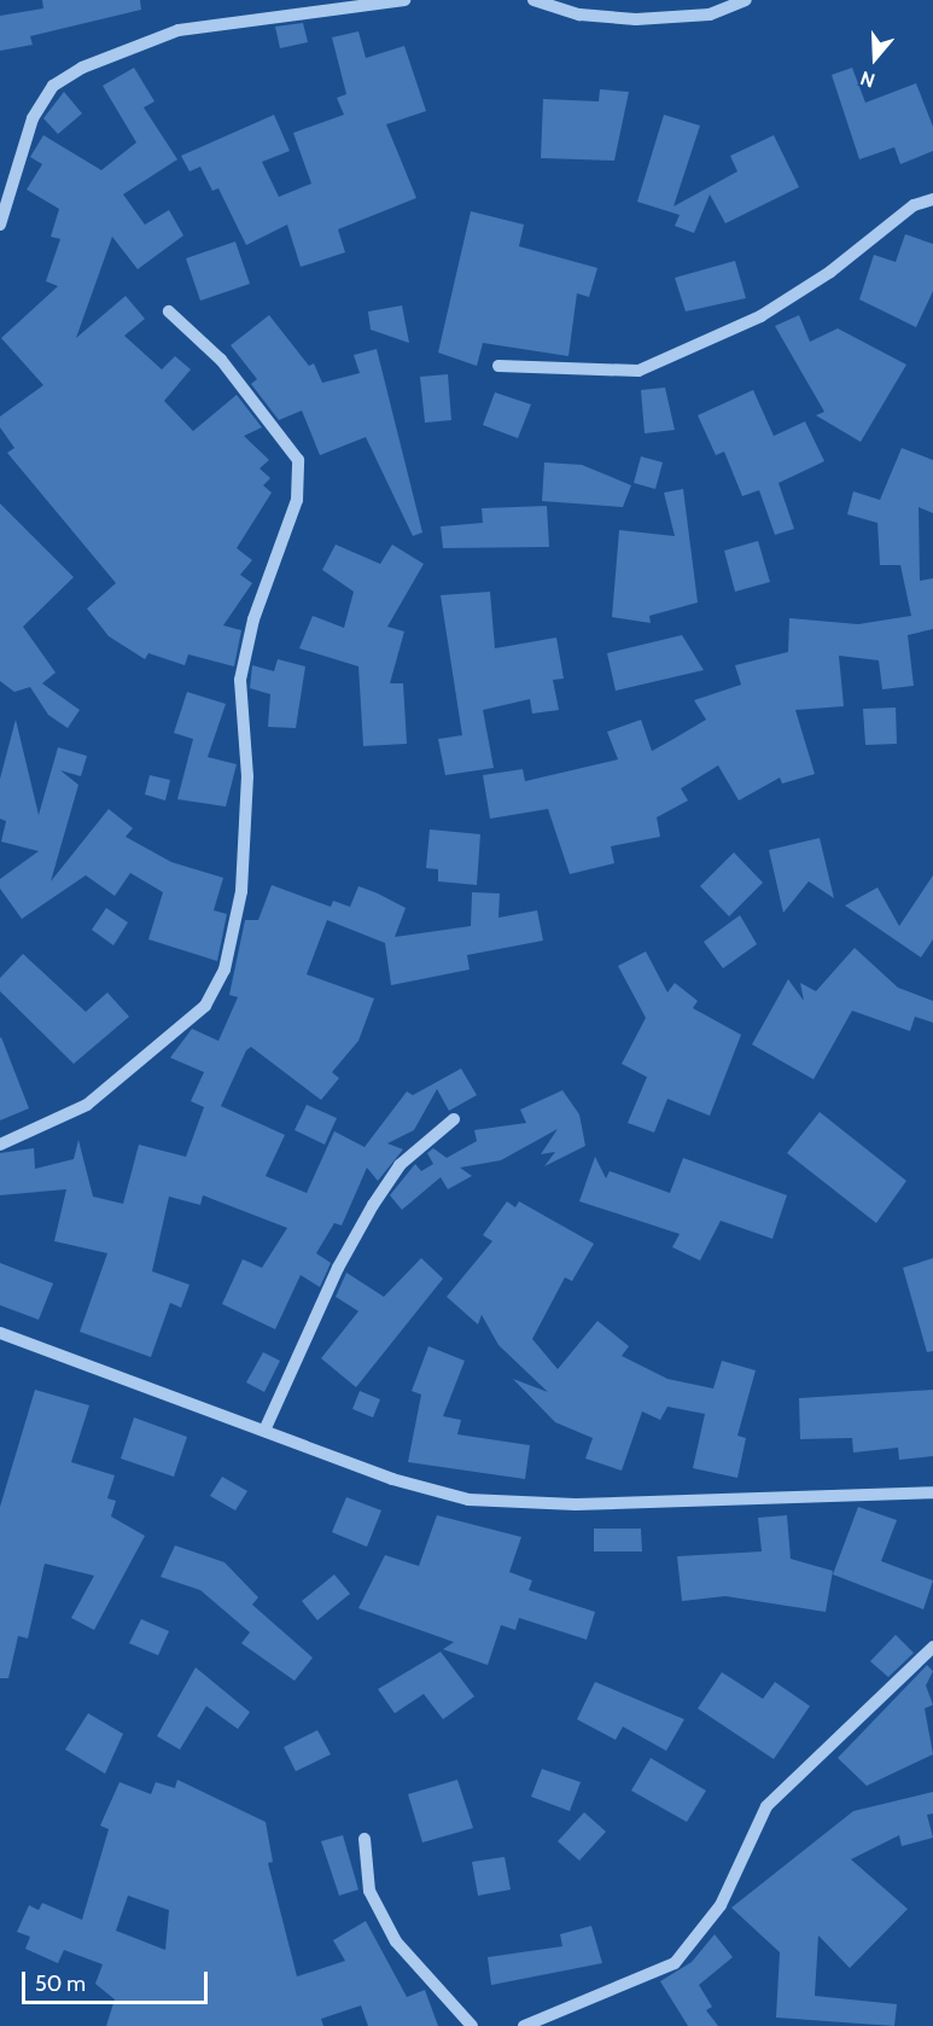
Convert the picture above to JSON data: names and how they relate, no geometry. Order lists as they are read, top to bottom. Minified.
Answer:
{"scale_bar":"50 m","north":"bottom"}
